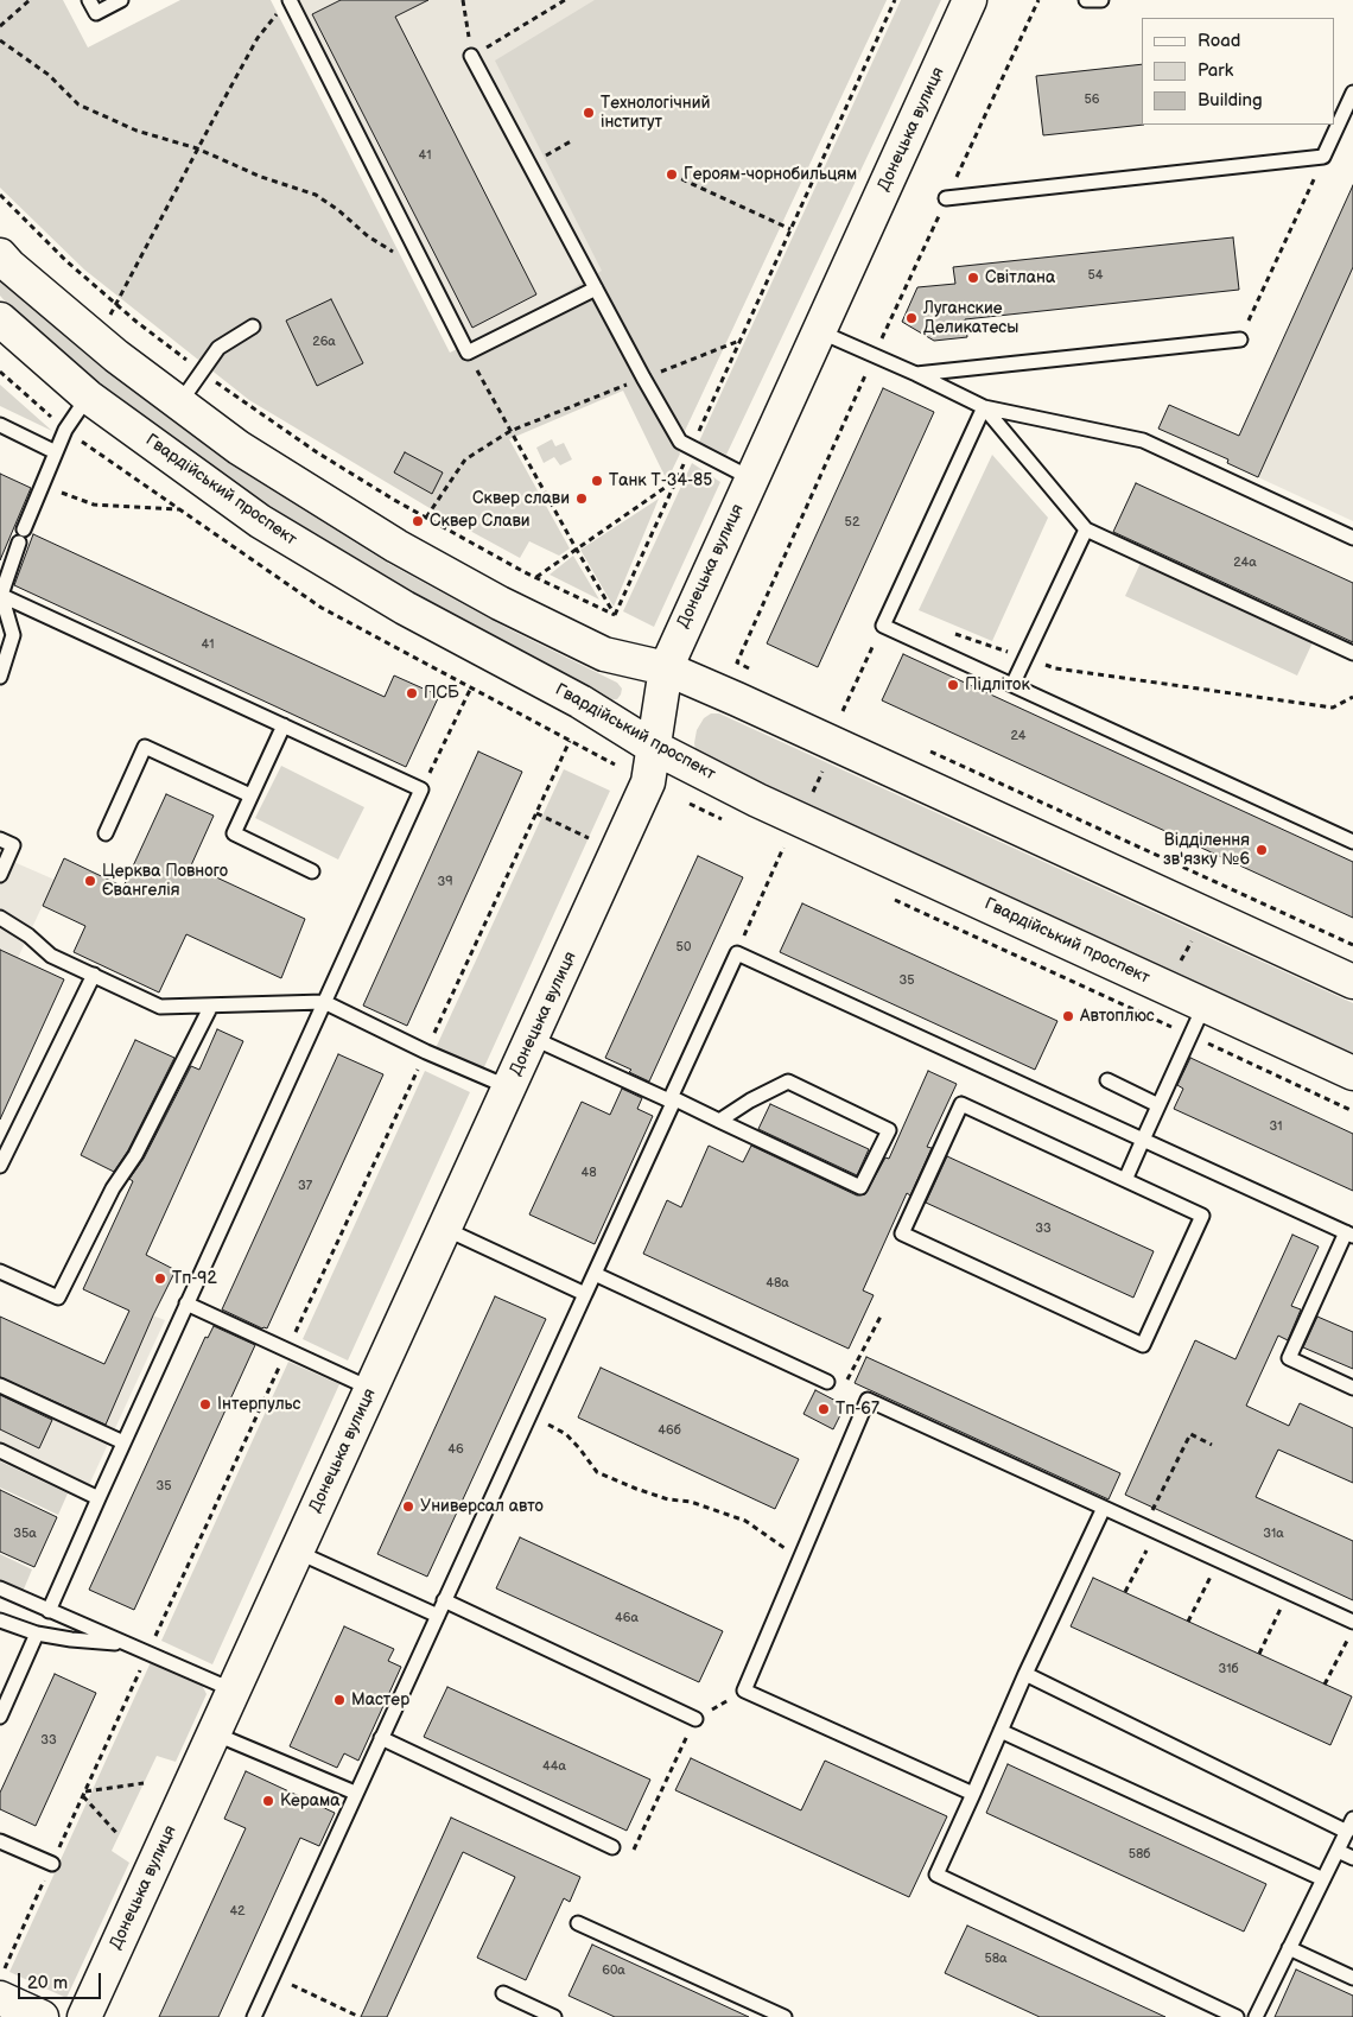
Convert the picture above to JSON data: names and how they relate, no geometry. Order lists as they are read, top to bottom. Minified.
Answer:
{"streets":{"main road":["Донецька вулиця","Гвардійський проспект"]},"crossings":[["Донецька вулиця","Гвардійський проспект"]],"places":["Технологічний інститут","Героям-чорнобильцям","Світлана","Луганские Деликатесы","Танк Т-34-85","Сквер слави","Сквер Слави","Підліток","ПСБ","Відділення зв'язку №6","Церква Повного Євангелія","Автоплюс","Тп-92","Інтерпульс","Тп-67","Универсал авто","Мастер","Керама"],"house_numbers":["56","41","54","26а","52","24а","41","24","39","50","35","31","48","37","33","48а","46б","46","35","35а","31а","46а","31б","33","44а","58б","42","58а","60а"],"legend":["Road","Park","Building"],"scale_bar":"20 m"}
